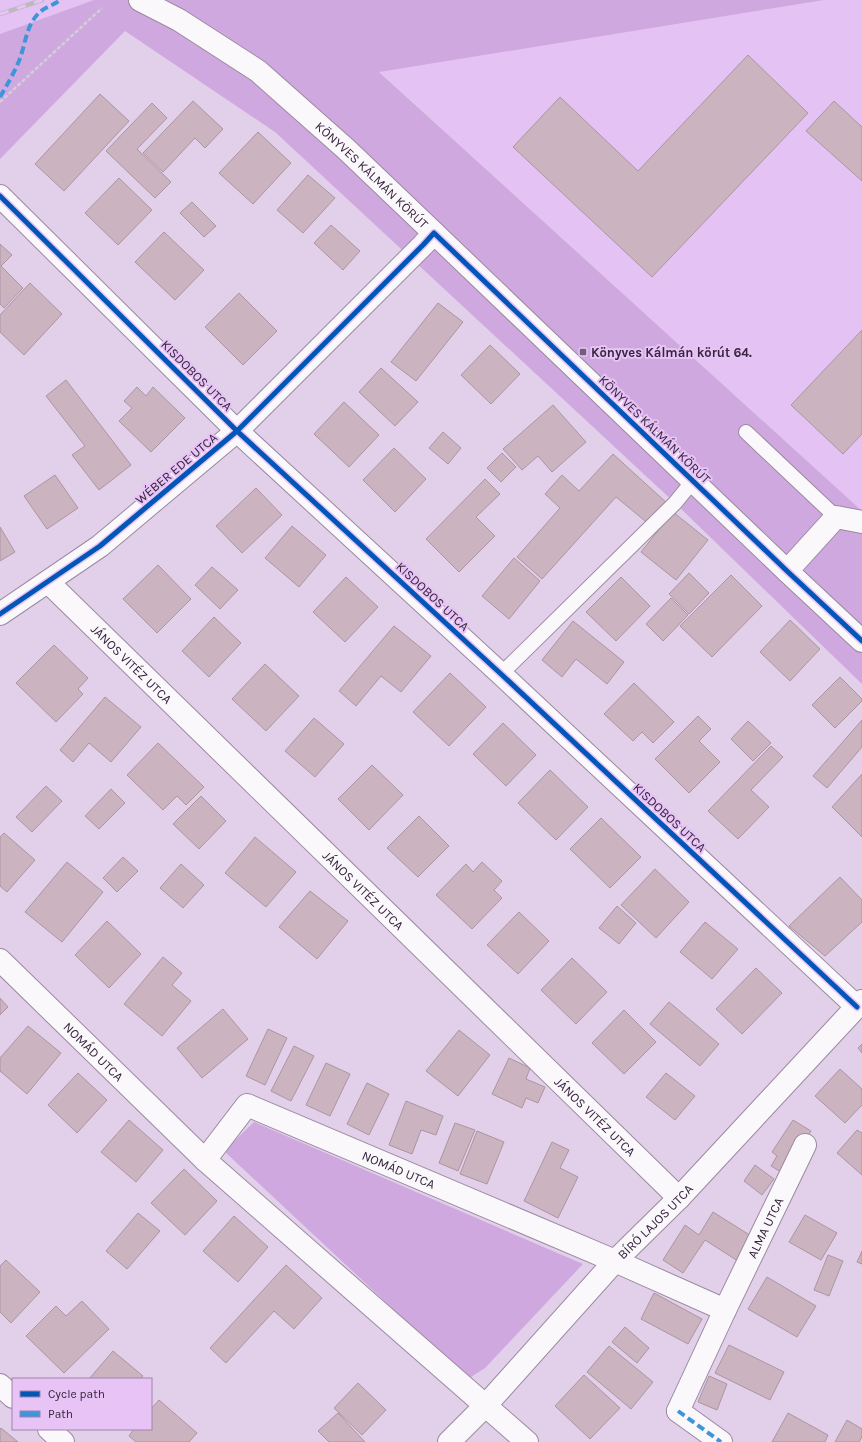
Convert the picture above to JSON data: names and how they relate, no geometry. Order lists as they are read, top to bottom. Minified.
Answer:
{"streets":{"street":["KÖNYVES KÁLMÁN KÖRÚT","KISDOBOS UTCA","WÉBER EDE UTCA","JÁNOS VITÉZ UTCA","NOMÁD UTCA","BÍRÓ LAJOS UTCA","ALMA UTCA"]},"crossings":[["KÖNYVES KÁLMÁN KÖRÚT","WÉBER EDE UTCA"],["KISDOBOS UTCA","WÉBER EDE UTCA"],["KISDOBOS UTCA","BÍRÓ LAJOS UTCA"],["WÉBER EDE UTCA","JÁNOS VITÉZ UTCA"],["JÁNOS VITÉZ UTCA","BÍRÓ LAJOS UTCA"],["NOMÁD UTCA","BÍRÓ LAJOS UTCA"]],"places":{"transit":["Könyves Kálmán körút 64."]},"legend":["Cycle path","Path"]}
